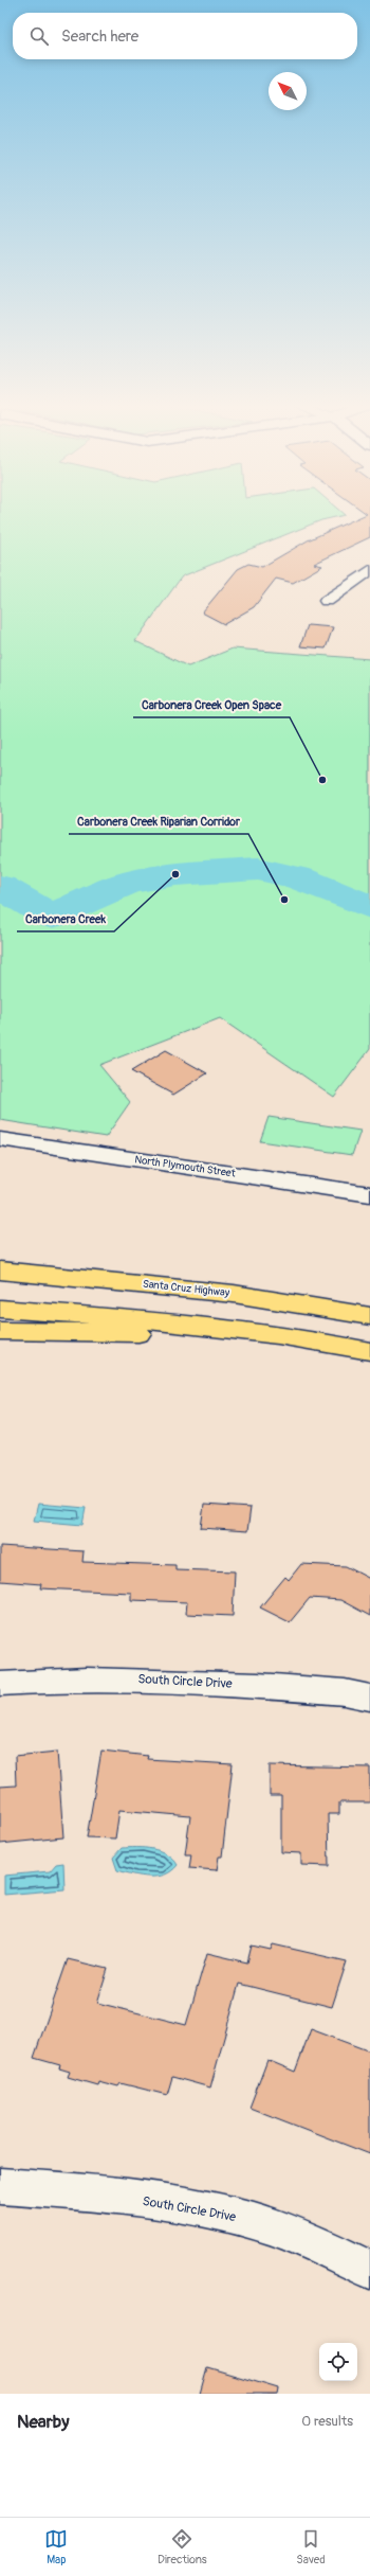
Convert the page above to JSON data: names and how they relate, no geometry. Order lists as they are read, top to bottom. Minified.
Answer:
{"streets":{"highway":["Santa Cruz Highway"],"street":["North Plymouth Street","South Circle Drive"]},"places":["Carbonera Creek Open Space","Carbonera Creek","Carbonera Creek Riparian Corridor"],"north":"top left","page":{"search":"Search here","heading":["Nearby","0 results"],"nav":["Map","Directions","Saved"]}}
